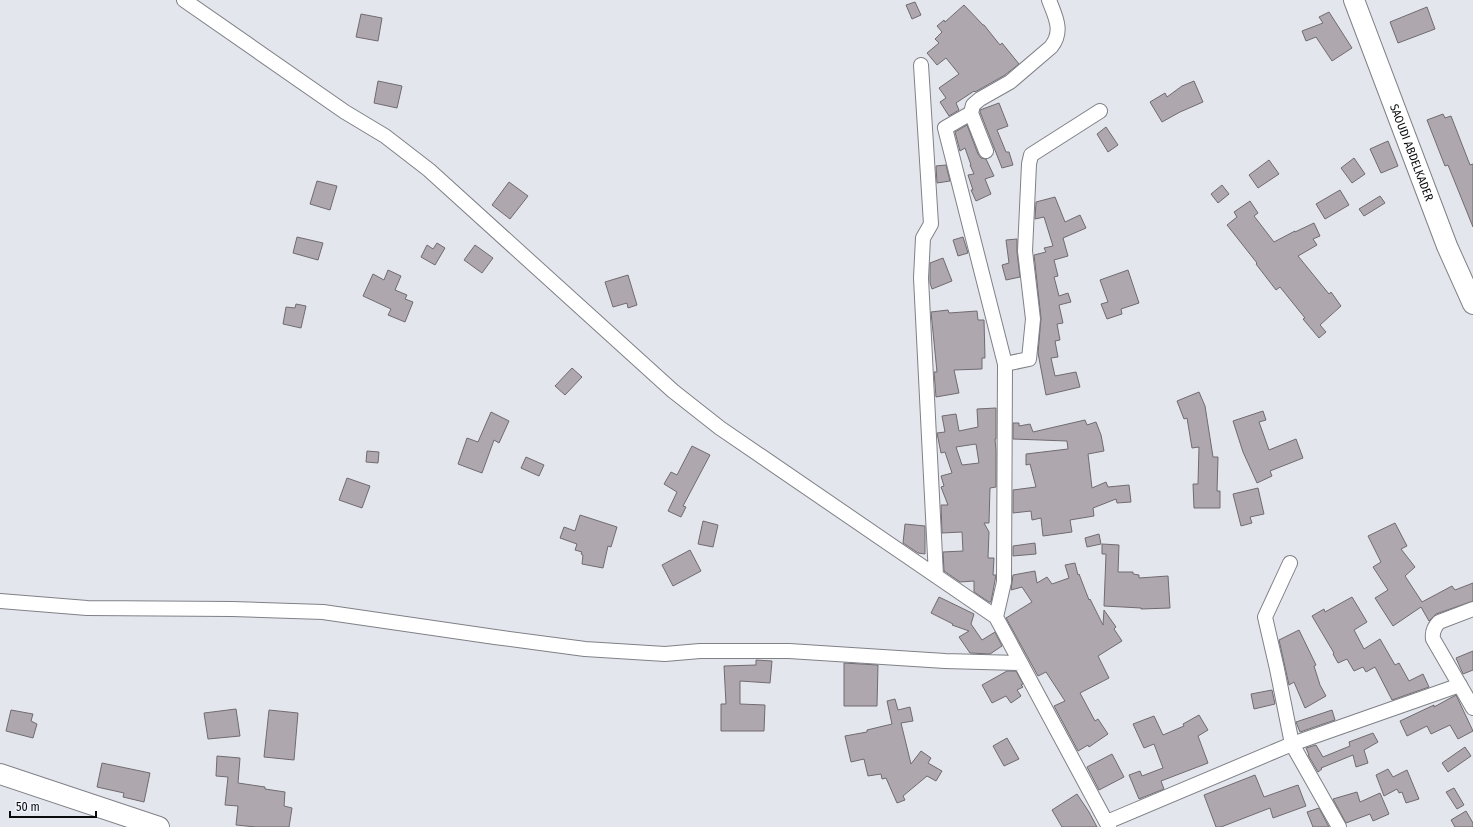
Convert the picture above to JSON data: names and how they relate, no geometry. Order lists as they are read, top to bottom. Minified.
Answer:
{"streets":{"main road":["SAOUDI ABDELKADER"]},"scale_bar":"50 m"}
